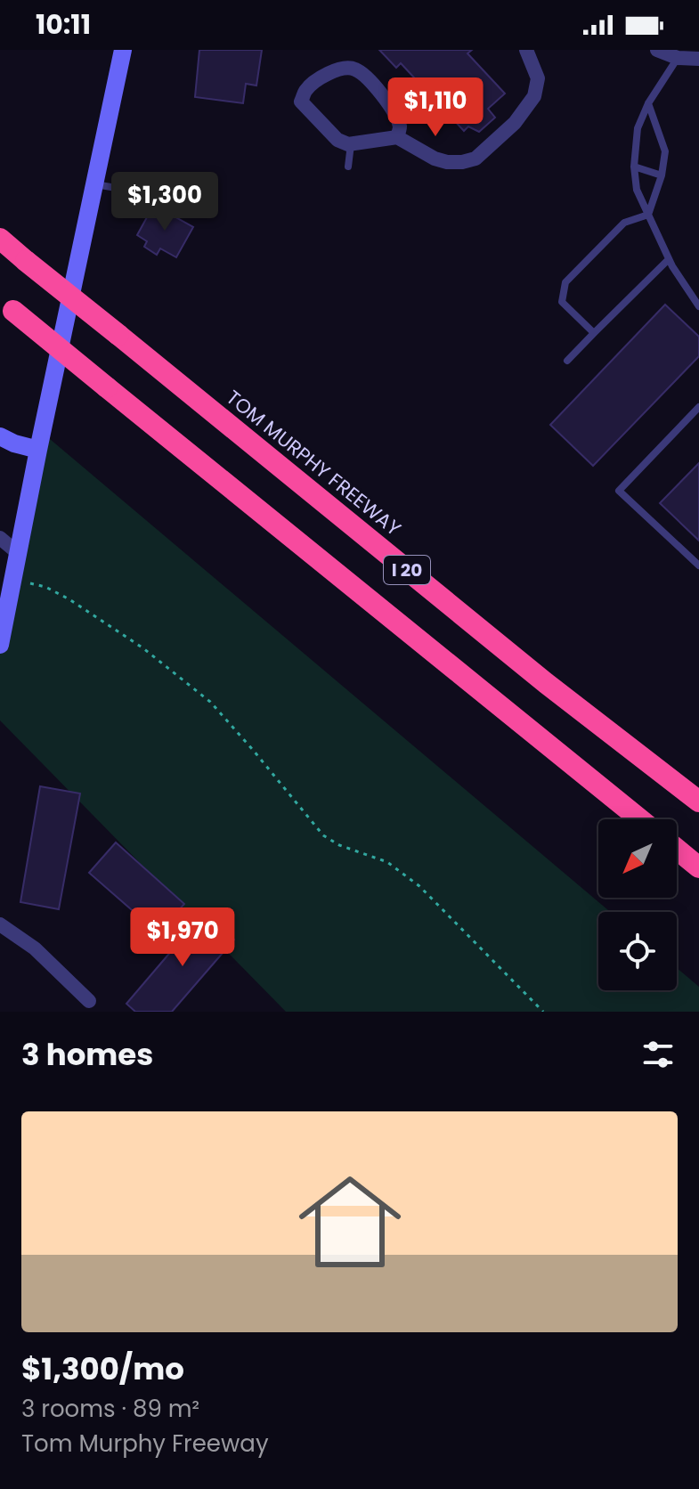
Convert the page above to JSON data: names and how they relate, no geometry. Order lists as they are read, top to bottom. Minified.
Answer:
{"streets":{"highway":["TOM MURPHY FREEWAY","I 20"]},"north":"bottom left","page":{"status":"10:11","price":["$1,110","$1,300","$1,970"],"heading":"3 homes","list":[{"name":"$1,300/mo","note":"3 rooms · 89 m² · Tom Murphy Freeway"}]}}
